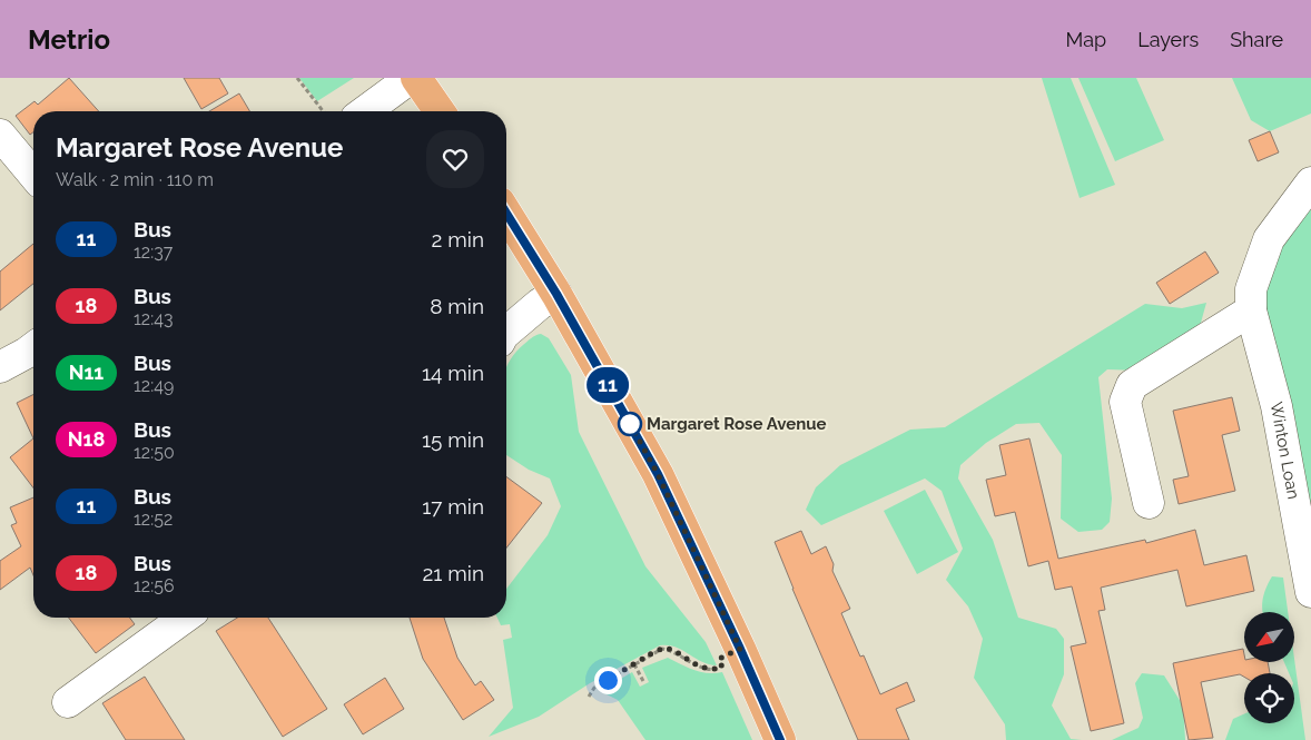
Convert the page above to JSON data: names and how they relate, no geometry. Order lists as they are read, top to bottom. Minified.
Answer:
{"streets":{"street":["Winton Loan"]},"places":["Margaret Rose Avenue"],"lines":["bus line 11"],"north":"bottom left","page":{"header":"Metrio","nav":["Map","Layers","Share"],"on_map":"11","heading":["Margaret Rose Avenue","Walk · 2 min · 110 m"],"list":[{"mark":"11","name":"Bus","note":"12:37","value":"2 min"},{"mark":"18","name":"Bus","note":"12:43","value":"8 min"},{"mark":"N11","name":"Bus","note":"12:49","value":"14 min"},{"mark":"N18","name":"Bus","note":"12:50","value":"15 min"},{"mark":"11","name":"Bus","note":"12:52","value":"17 min"},{"mark":"18","name":"Bus","note":"12:56","value":"21 min"}]}}
